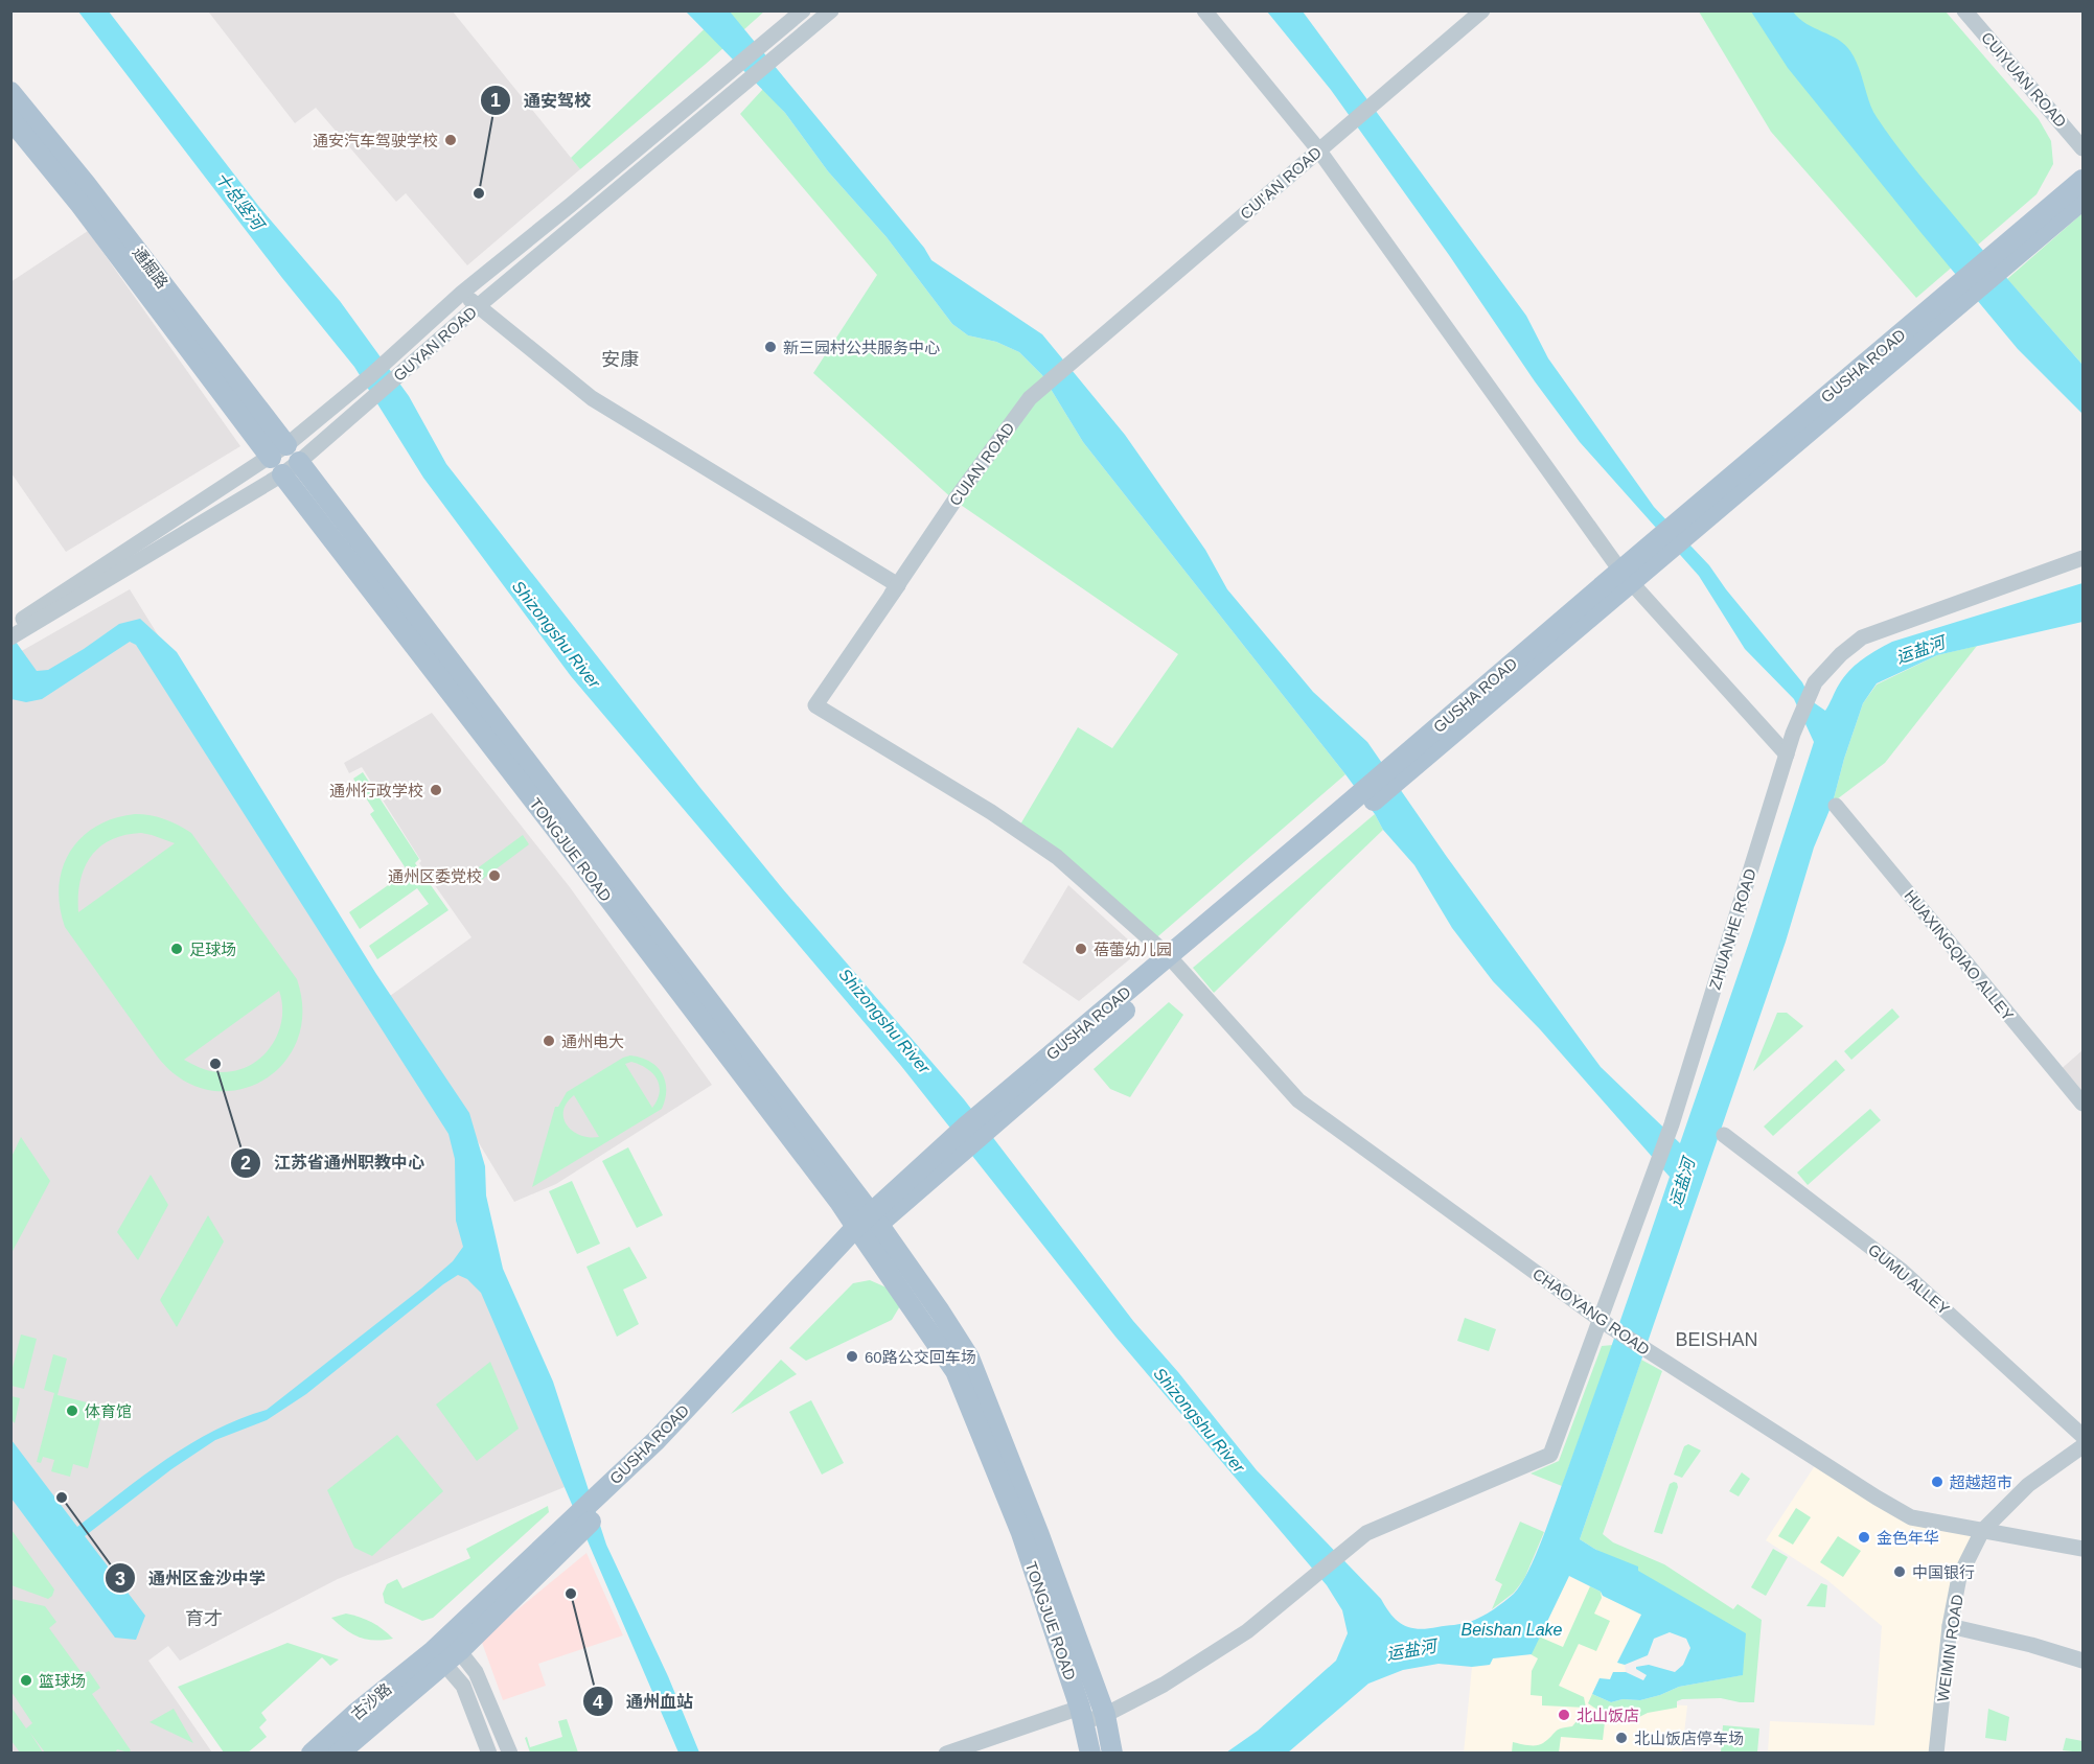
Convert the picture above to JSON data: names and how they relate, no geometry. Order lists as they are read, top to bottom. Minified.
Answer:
{"streets":{"main road":["通掘路","GUSHA ROAD","TONGJUE ROAD","古沙路"],"street":["CUIYUAN ROAD","CUI'AN ROAD","GUYAN ROAD","CUIAN ROAD","ZHUANHE ROAD","HUAXINGQIAO ALLEY","GUMU ALLEY","CHAOYANG ROAD","WEIMIN ROAD"]},"crossings":[["CUI'AN ROAD","CUIAN ROAD"],["通掘路","GUYAN ROAD"],["通掘路","TONGJUE ROAD"],["GUYAN ROAD","TONGJUE ROAD"],["GUSHA ROAD","TONGJUE ROAD"],["GUSHA ROAD","CHAOYANG ROAD"],["GUSHA ROAD","古沙路"],["CUIAN ROAD","CHAOYANG ROAD"],["ZHUANHE ROAD","CHAOYANG ROAD"],["CHAOYANG ROAD","WEIMIN ROAD"]],"districts":["安康","BEISHAN","育才"],"water":["十总竖河","Shizongshu River","运盐河","Beishan Lake"],"places":["通安汽车驾驶学校","通安驾校","新三园村公共服务中心","通州行政学校","通州区委党校","足球场","蓓蕾幼儿园","通州电大","江苏省通州职教中心","60路公交回车场","体育馆","超越超市","通州区金沙中学","金色年华","中国银行","通州血站","篮球场","北山饭店","北山饭店停车场"]}
